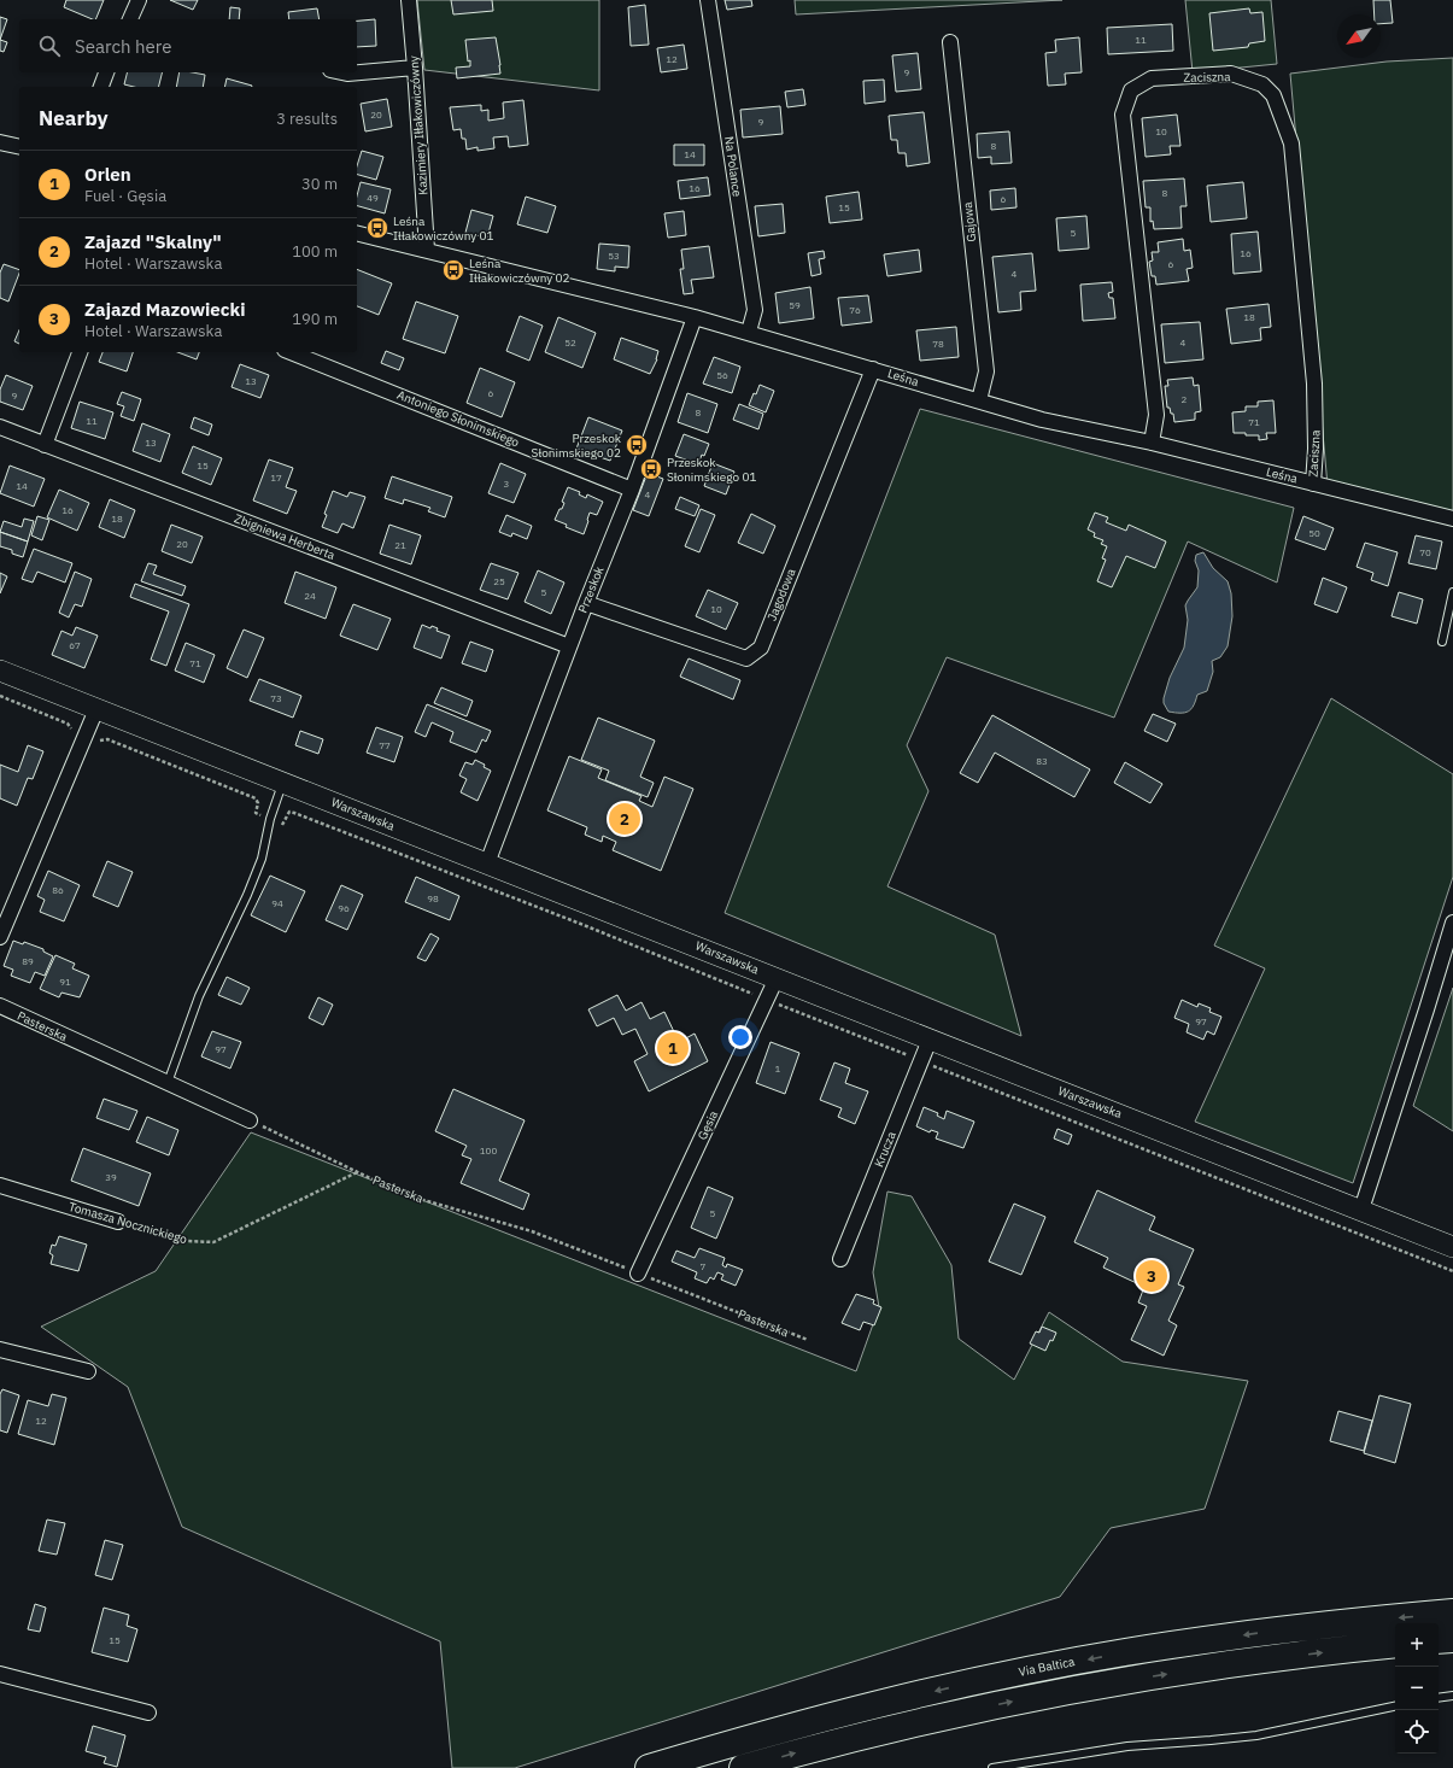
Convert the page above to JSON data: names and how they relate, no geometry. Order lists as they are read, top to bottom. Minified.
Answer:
{"streets":{"highway":["Via Baltica"],"street":["Zaciszna","Kazimiery Iłłakowiczówny","Na Polance","Gajowa","Leśna","Antoniego Słonimskiego","Zbigniewa Herberta","Przeskok","Jagodowa","Warszawska","Pasterska","Gęsia","Krucza","Tomasza Nocznickiego"]},"crossings":[["Zaciszna","Leśna"],["Kazimiery Iłłakowiczówny","Leśna"],["Na Polance","Leśna"],["Gajowa","Leśna"],["Leśna","Przeskok"],["Leśna","Jagodowa"],["Antoniego Słonimskiego","Przeskok"],["Zbigniewa Herberta","Przeskok"],["Przeskok","Jagodowa"],["Przeskok","Warszawska"],["Warszawska","Gęsia"],["Warszawska","Krucza"],["Pasterska","Gęsia"],["Pasterska","Tomasza Nocznickiego"]],"places":{"bus stop":["Leśna Iłłakowiczówny 01","Leśna Iłłakowiczówny 02","Przeskok Słonimskiego 02","Przeskok Słonimskiego 01"]},"house_numbers":["11","12","9","20","9","10","8","14","16","8","49","6","15","5","16","53","6","4","59","76","18","52","4","78","56","13","6","9","2","8","11","71","13","15","17","3","14","4","16","18","50","20","21","70","25","5","24","10","67","71","73","77","83","86","98","94","96","89","91","97","97","1","100","39","5","7","12","15"],"north":"bottom left","page":{"search":"Search here","heading":["Nearby","3 results"],"list":[{"mark":"1","name":"Orlen","note":"Fuel · Gęsia","value":"30 m"},{"mark":"2","name":"Zajazd \"Skalny\"","note":"Hotel · Warszawska","value":"100 m"},{"mark":"3","name":"Zajazd Mazowiecki","note":"Hotel · Warszawska","value":"190 m"}],"pins":["2","1","3"],"map_buttons":["+","−"]}}
